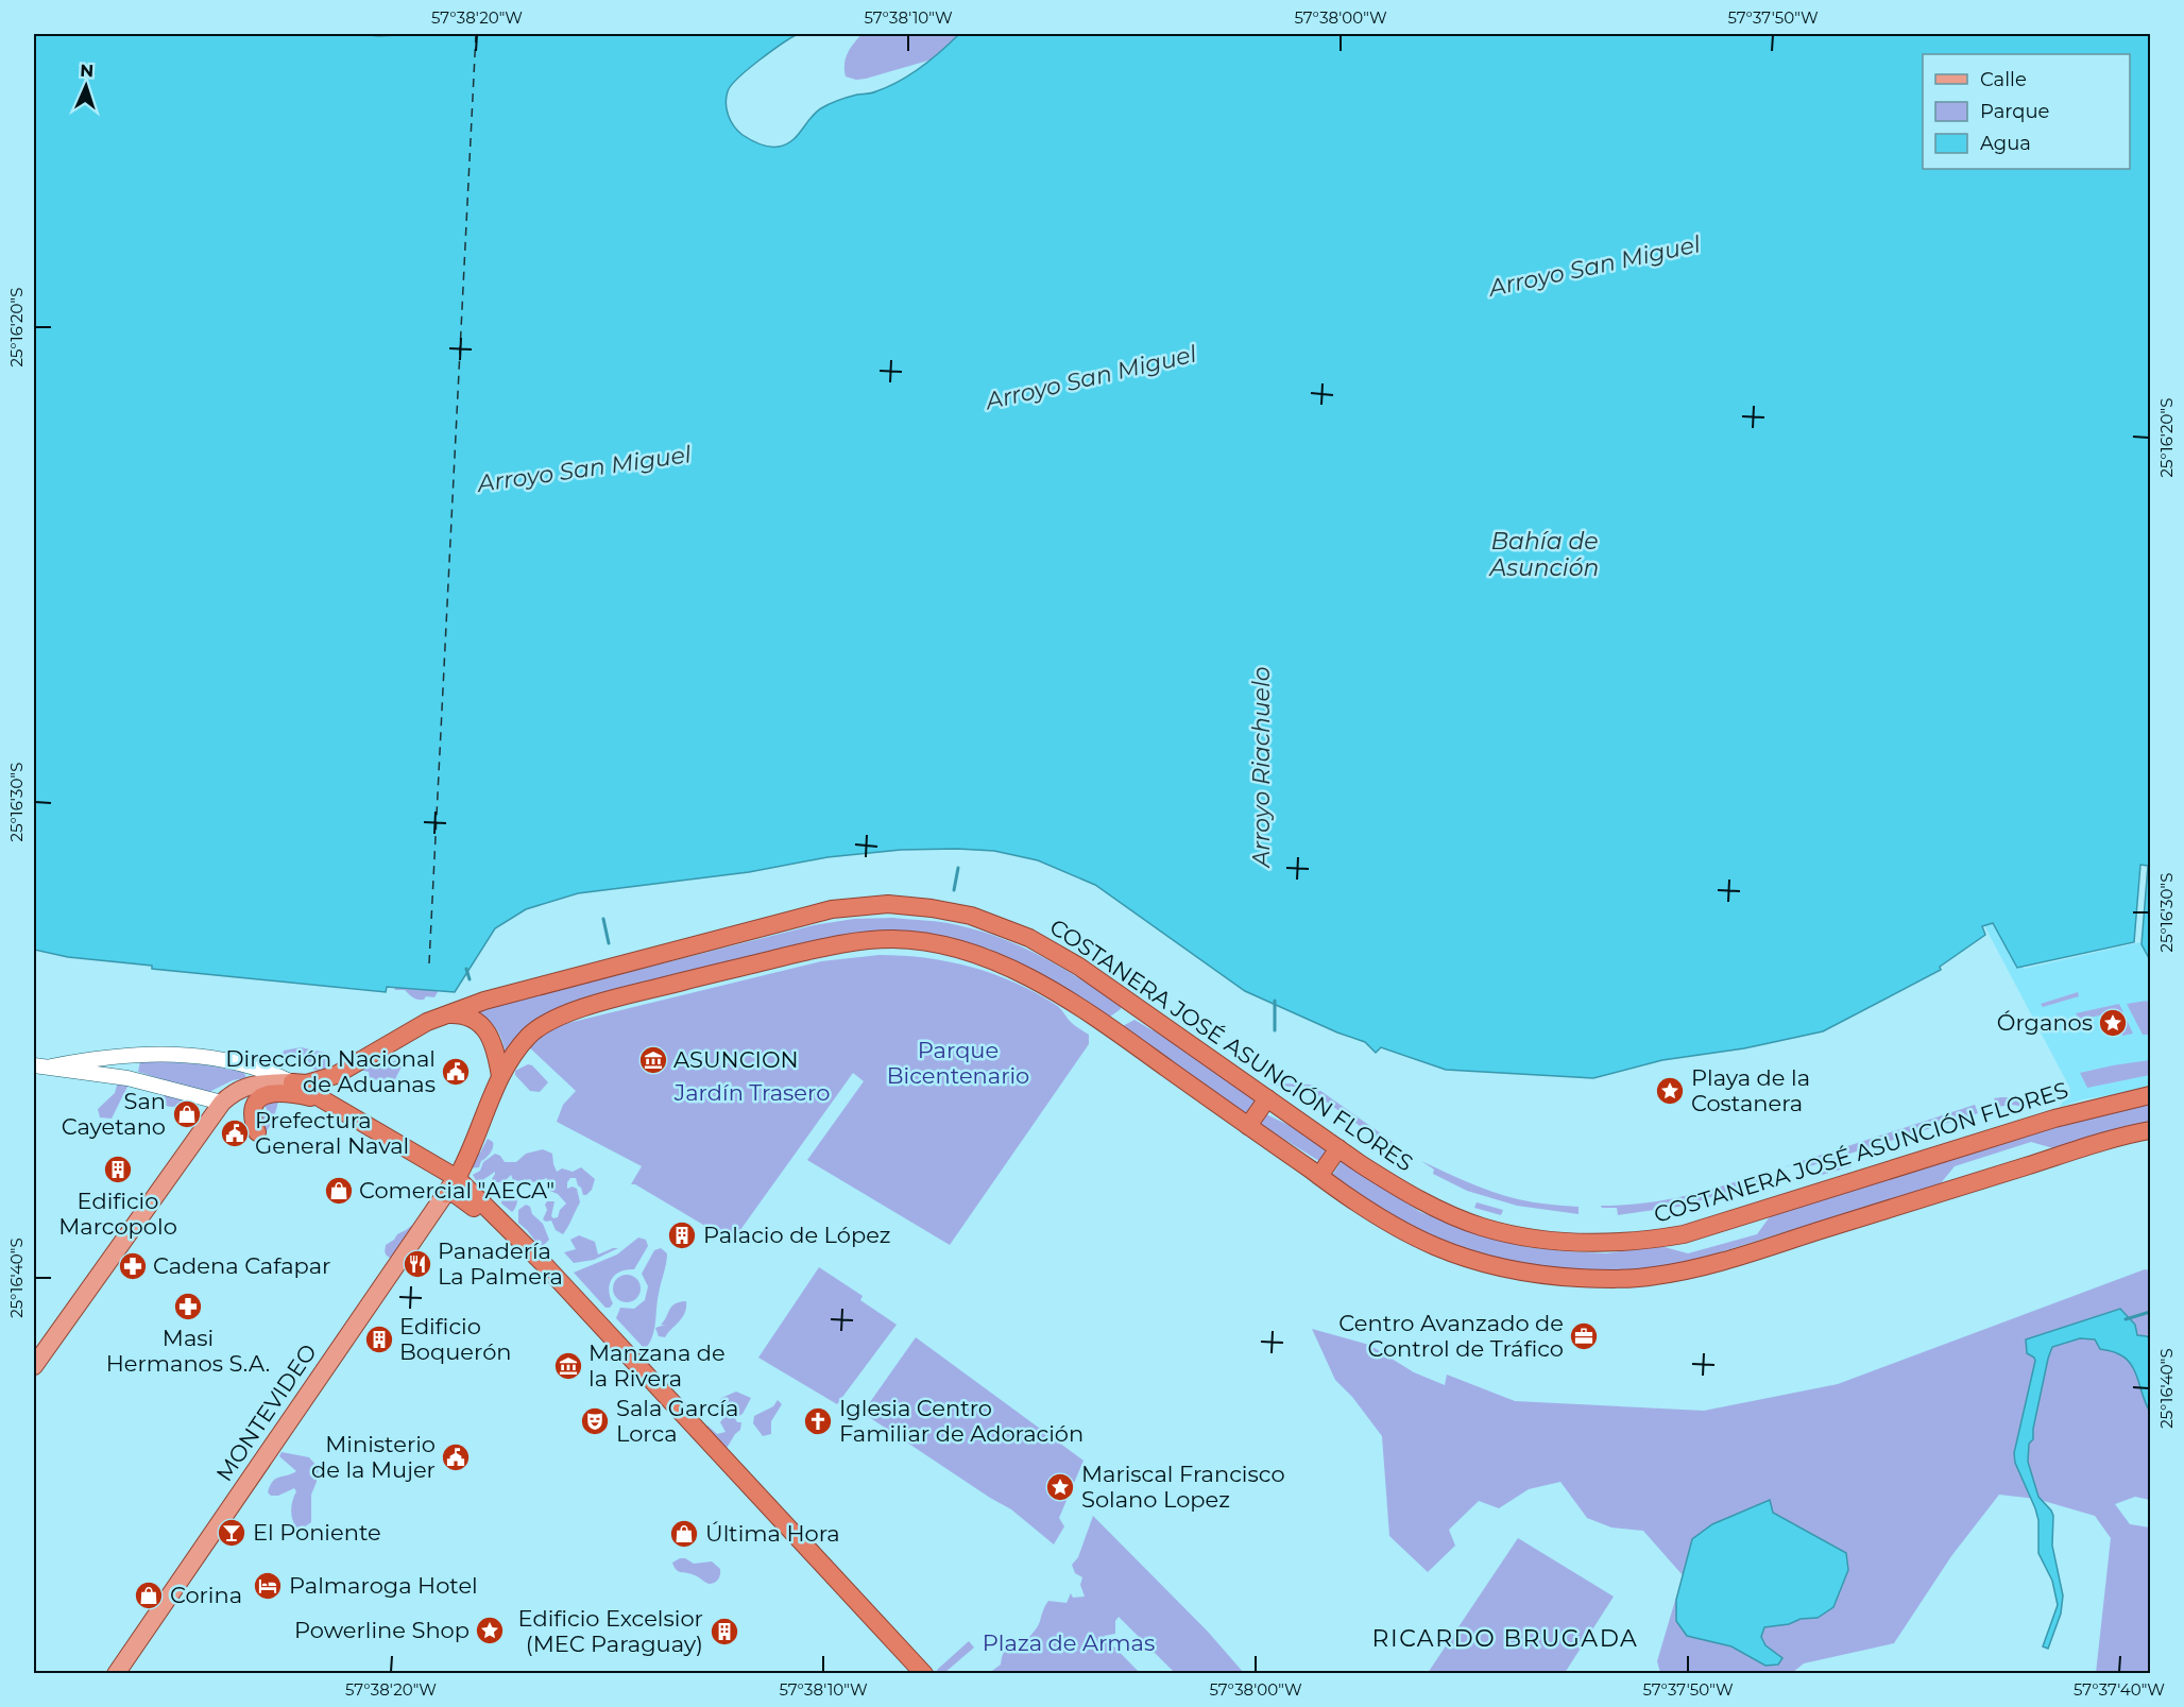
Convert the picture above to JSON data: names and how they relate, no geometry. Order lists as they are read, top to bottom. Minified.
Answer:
{"streets":{"highway":["COSTANERA JOSÉ ASUNCIÓN FLORES"],"main road":["MONTEVIDEO"]},"districts":["RICARDO BRUGADA"],"water":["Arroyo San Miguel","Bahía de Asunción","Arroyo Riachuelo"],"parks":["Parque Bicentenario","Jardín Trasero","Plaza de Armas"],"places":{"place":["Órganos","Playa de la Costanera","Mariscal Francisco Solano Lopez","Powerline Shop"],"museum":["ASUNCION","Manzana de la Rivera"],"public building":["Dirección Nacional de Aduanas","Prefectura General Naval","Ministerio de la Mujer"],"shop":["San Cayetano","Comercial \"AECA\"","Última Hora","Corina"],"building":["Edificio Marcopolo","Palacio de López","Edificio Boquerón","Edificio Excelsior (MEC Paraguay)"],"restaurant":["Panadería La Palmera"],"pharmacy":["Cadena Cafapar","Masi Hermanos S.A."],"office":["Centro Avanzado de Control de Tráfico"],"theatre":["Sala García Lorca"],"church":["Iglesia Centro Familiar de Adoración"],"bar":["El Poniente"],"hotel":["Palmaroga Hotel"]},"legend":["Calle","Parque","Agua"],"north":"top","coordinates":["57°38'20\"W","57°38'10\"W","57°38'00\"W","57°37'50\"W","25°16'20\"S","25°16'30\"S","25°16'40\"S","57°37'40\"W"]}
